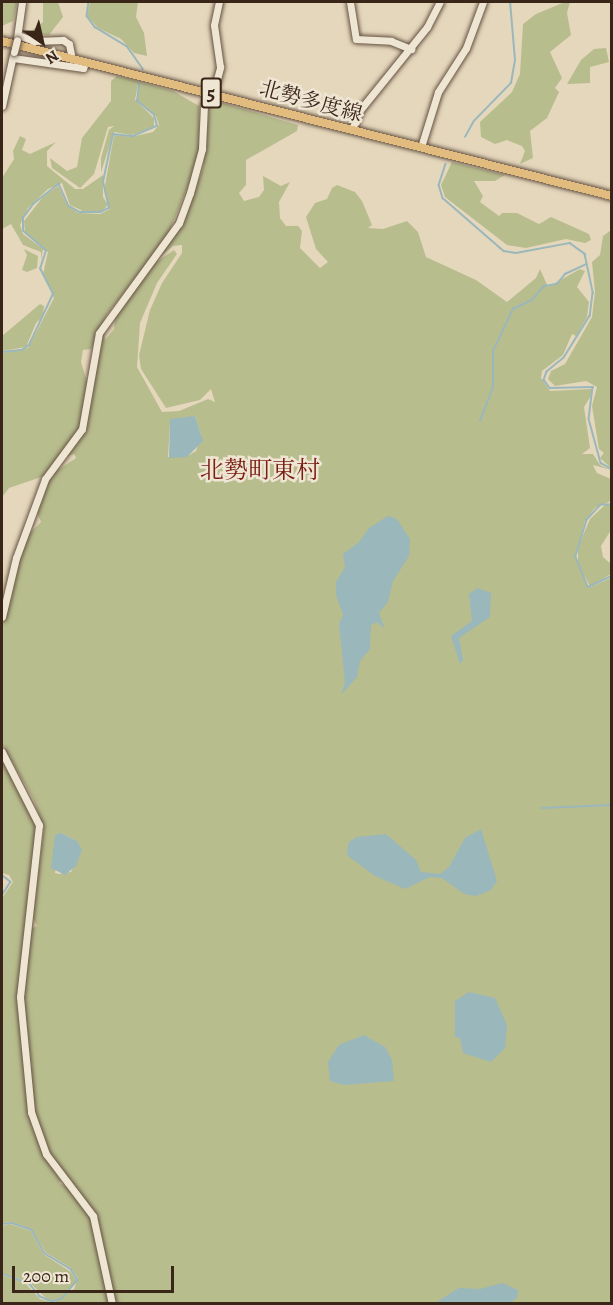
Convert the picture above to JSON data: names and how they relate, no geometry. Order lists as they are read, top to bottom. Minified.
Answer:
{"streets":{"main road":["5","北勢多度線"]},"districts":["北勢町東村"],"scale_bar":"200 m","north":"bottom right"}
